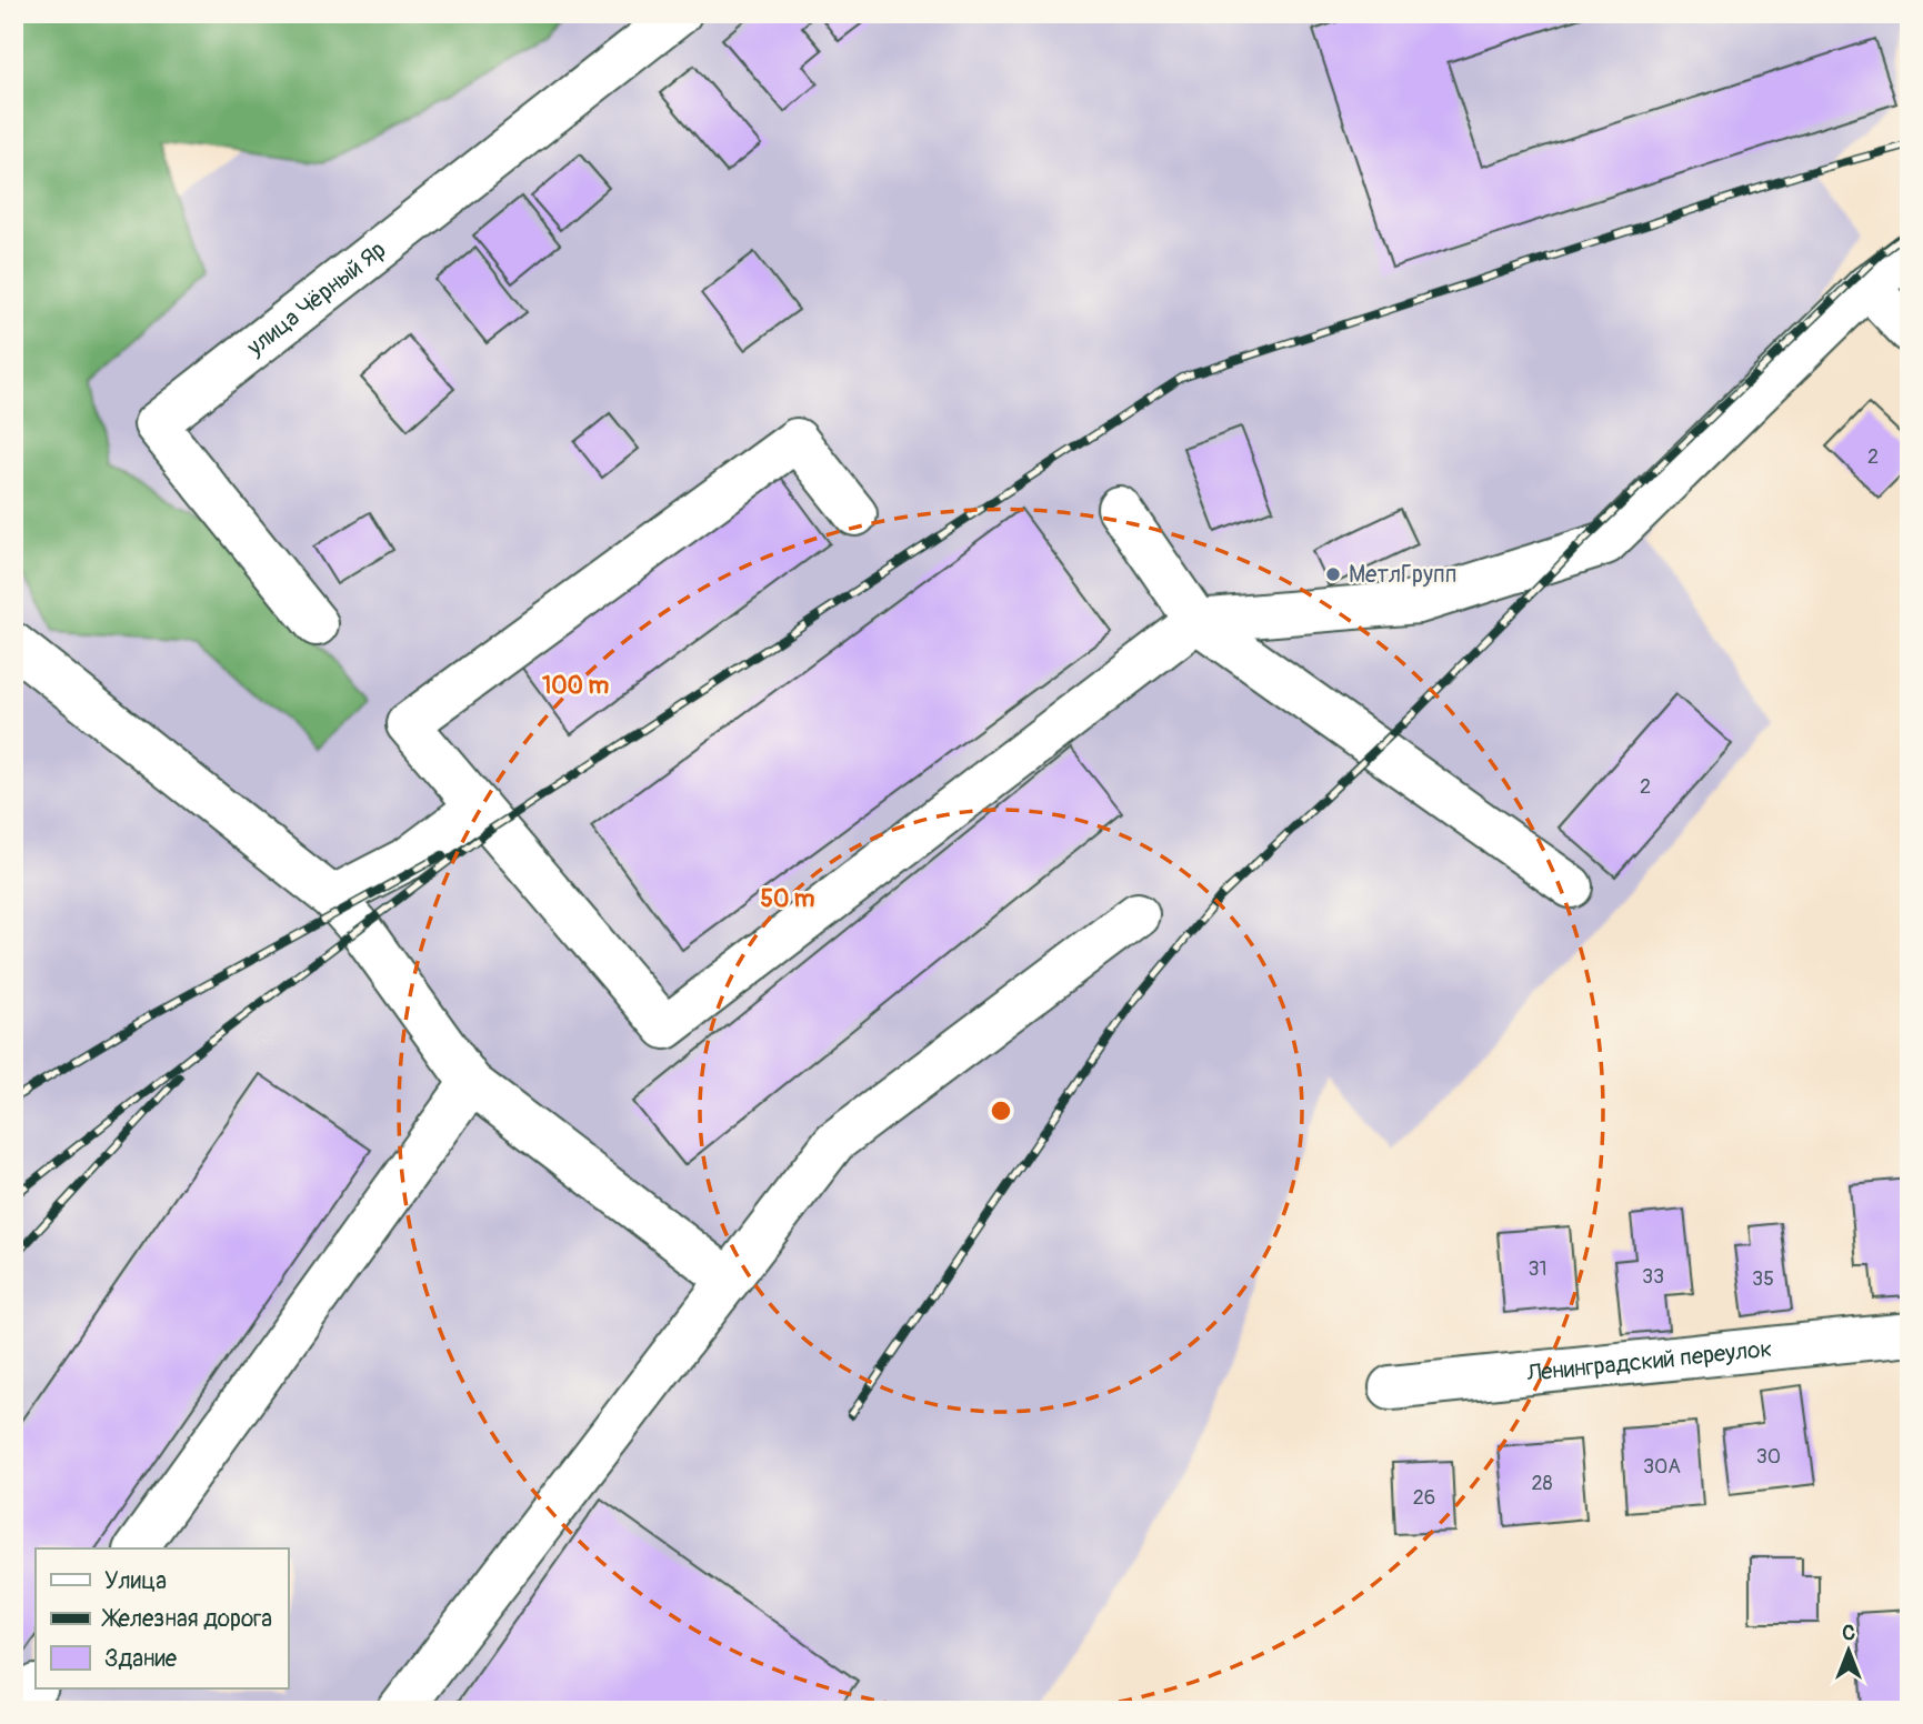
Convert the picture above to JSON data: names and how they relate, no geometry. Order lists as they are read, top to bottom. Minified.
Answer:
{"streets":{"street":["улица Чёрный Яр","Ленинградский переулок"]},"places":["МетлГрупп"],"house_numbers":["2","2","31","33","35","30","30А","28","26"],"legend":["Улица","Железная дорога","Здание"],"north":"top","rings":["100 m","50 m"]}
